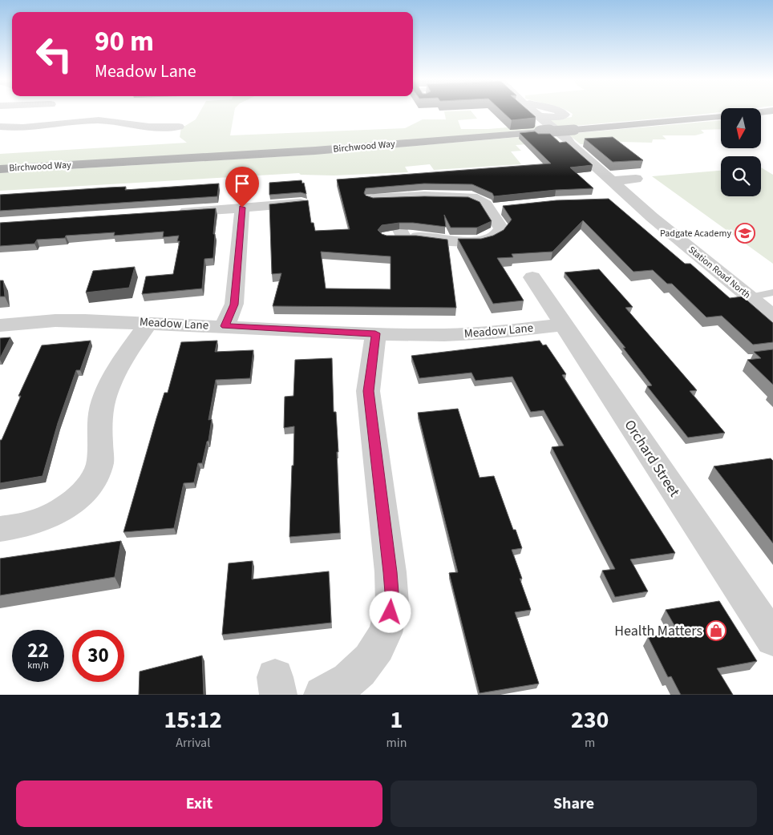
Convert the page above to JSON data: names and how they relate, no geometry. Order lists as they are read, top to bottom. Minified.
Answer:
{"streets":{"main road":["Birchwood Way"],"street":["Station Road North","Meadow Lane","Orchard Street"]},"crossings":[["Birchwood Way","Station Road North"],["Meadow Lane","Orchard Street"]],"places":{"school or university":["Padgate Academy"],"shop":["Health Matters"]},"north":"bottom","page":{"turn":["90 m","Meadow Lane"],"speed":"22 km/h","limit":"30","eta":["15:12","Arrival","1","min","230","m"],"buttons":["Exit","Share"]}}
